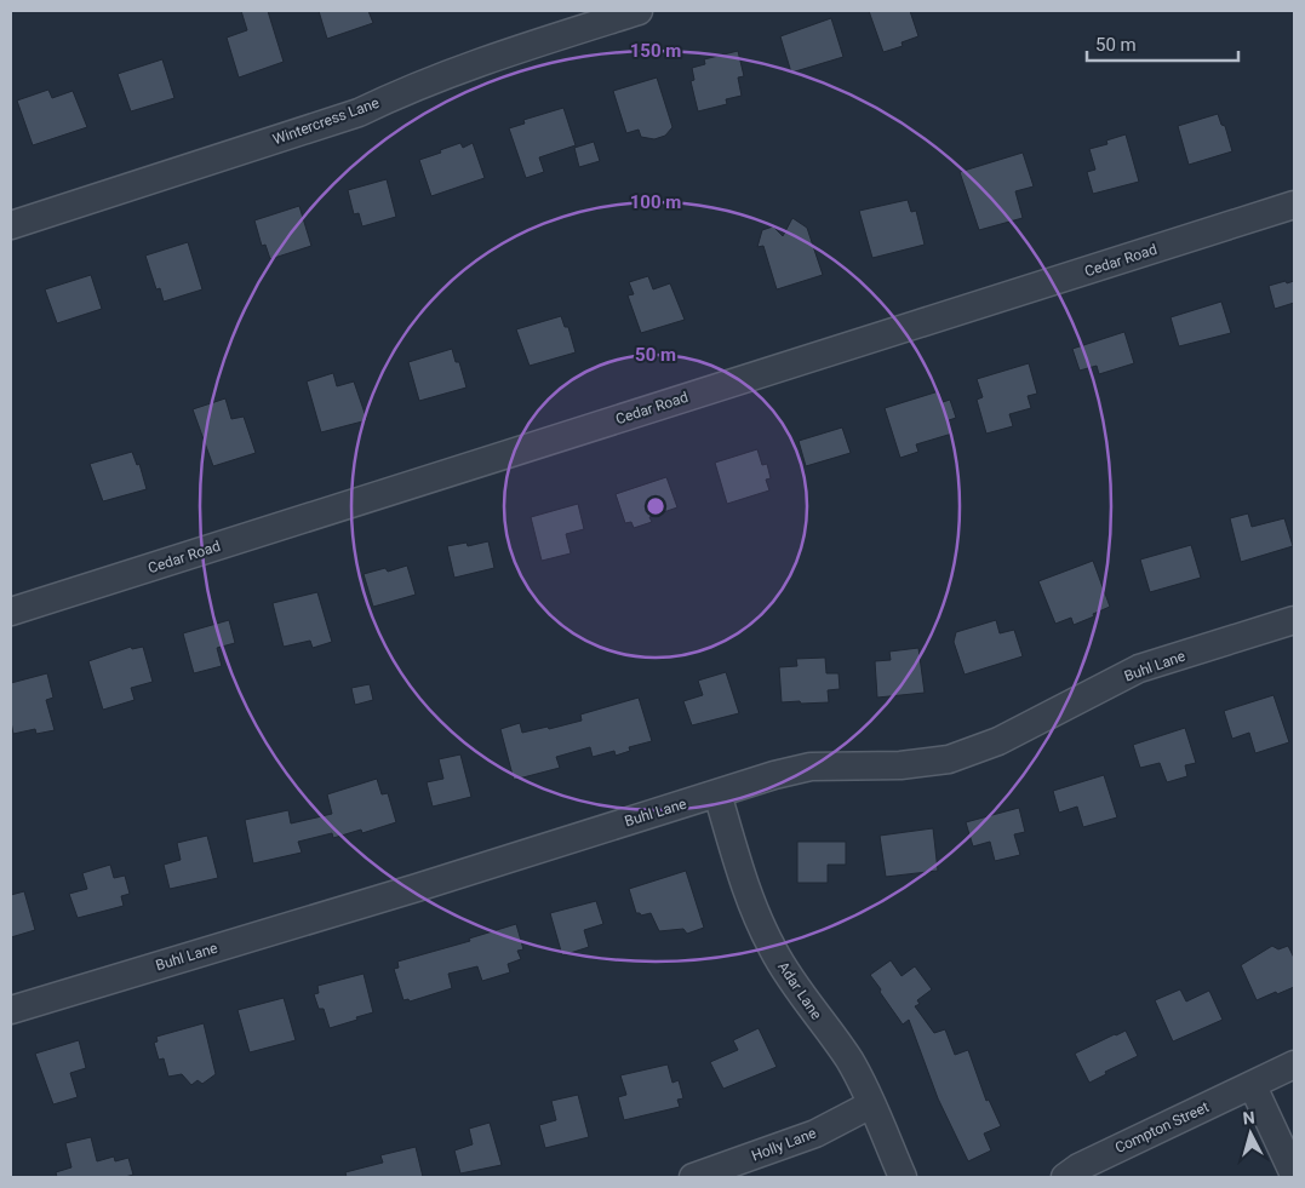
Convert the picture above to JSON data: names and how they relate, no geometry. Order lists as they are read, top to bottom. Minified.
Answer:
{"streets":{"street":["Wintercress Lane","Cedar Road","Buhl Lane","Adar Lane","Compton Street","Holly Lane"]},"crossings":[["Buhl Lane","Adar Lane"],["Adar Lane","Holly Lane"]],"scale_bar":"50 m","north":"top","rings":["150 m","100 m","50 m"]}
